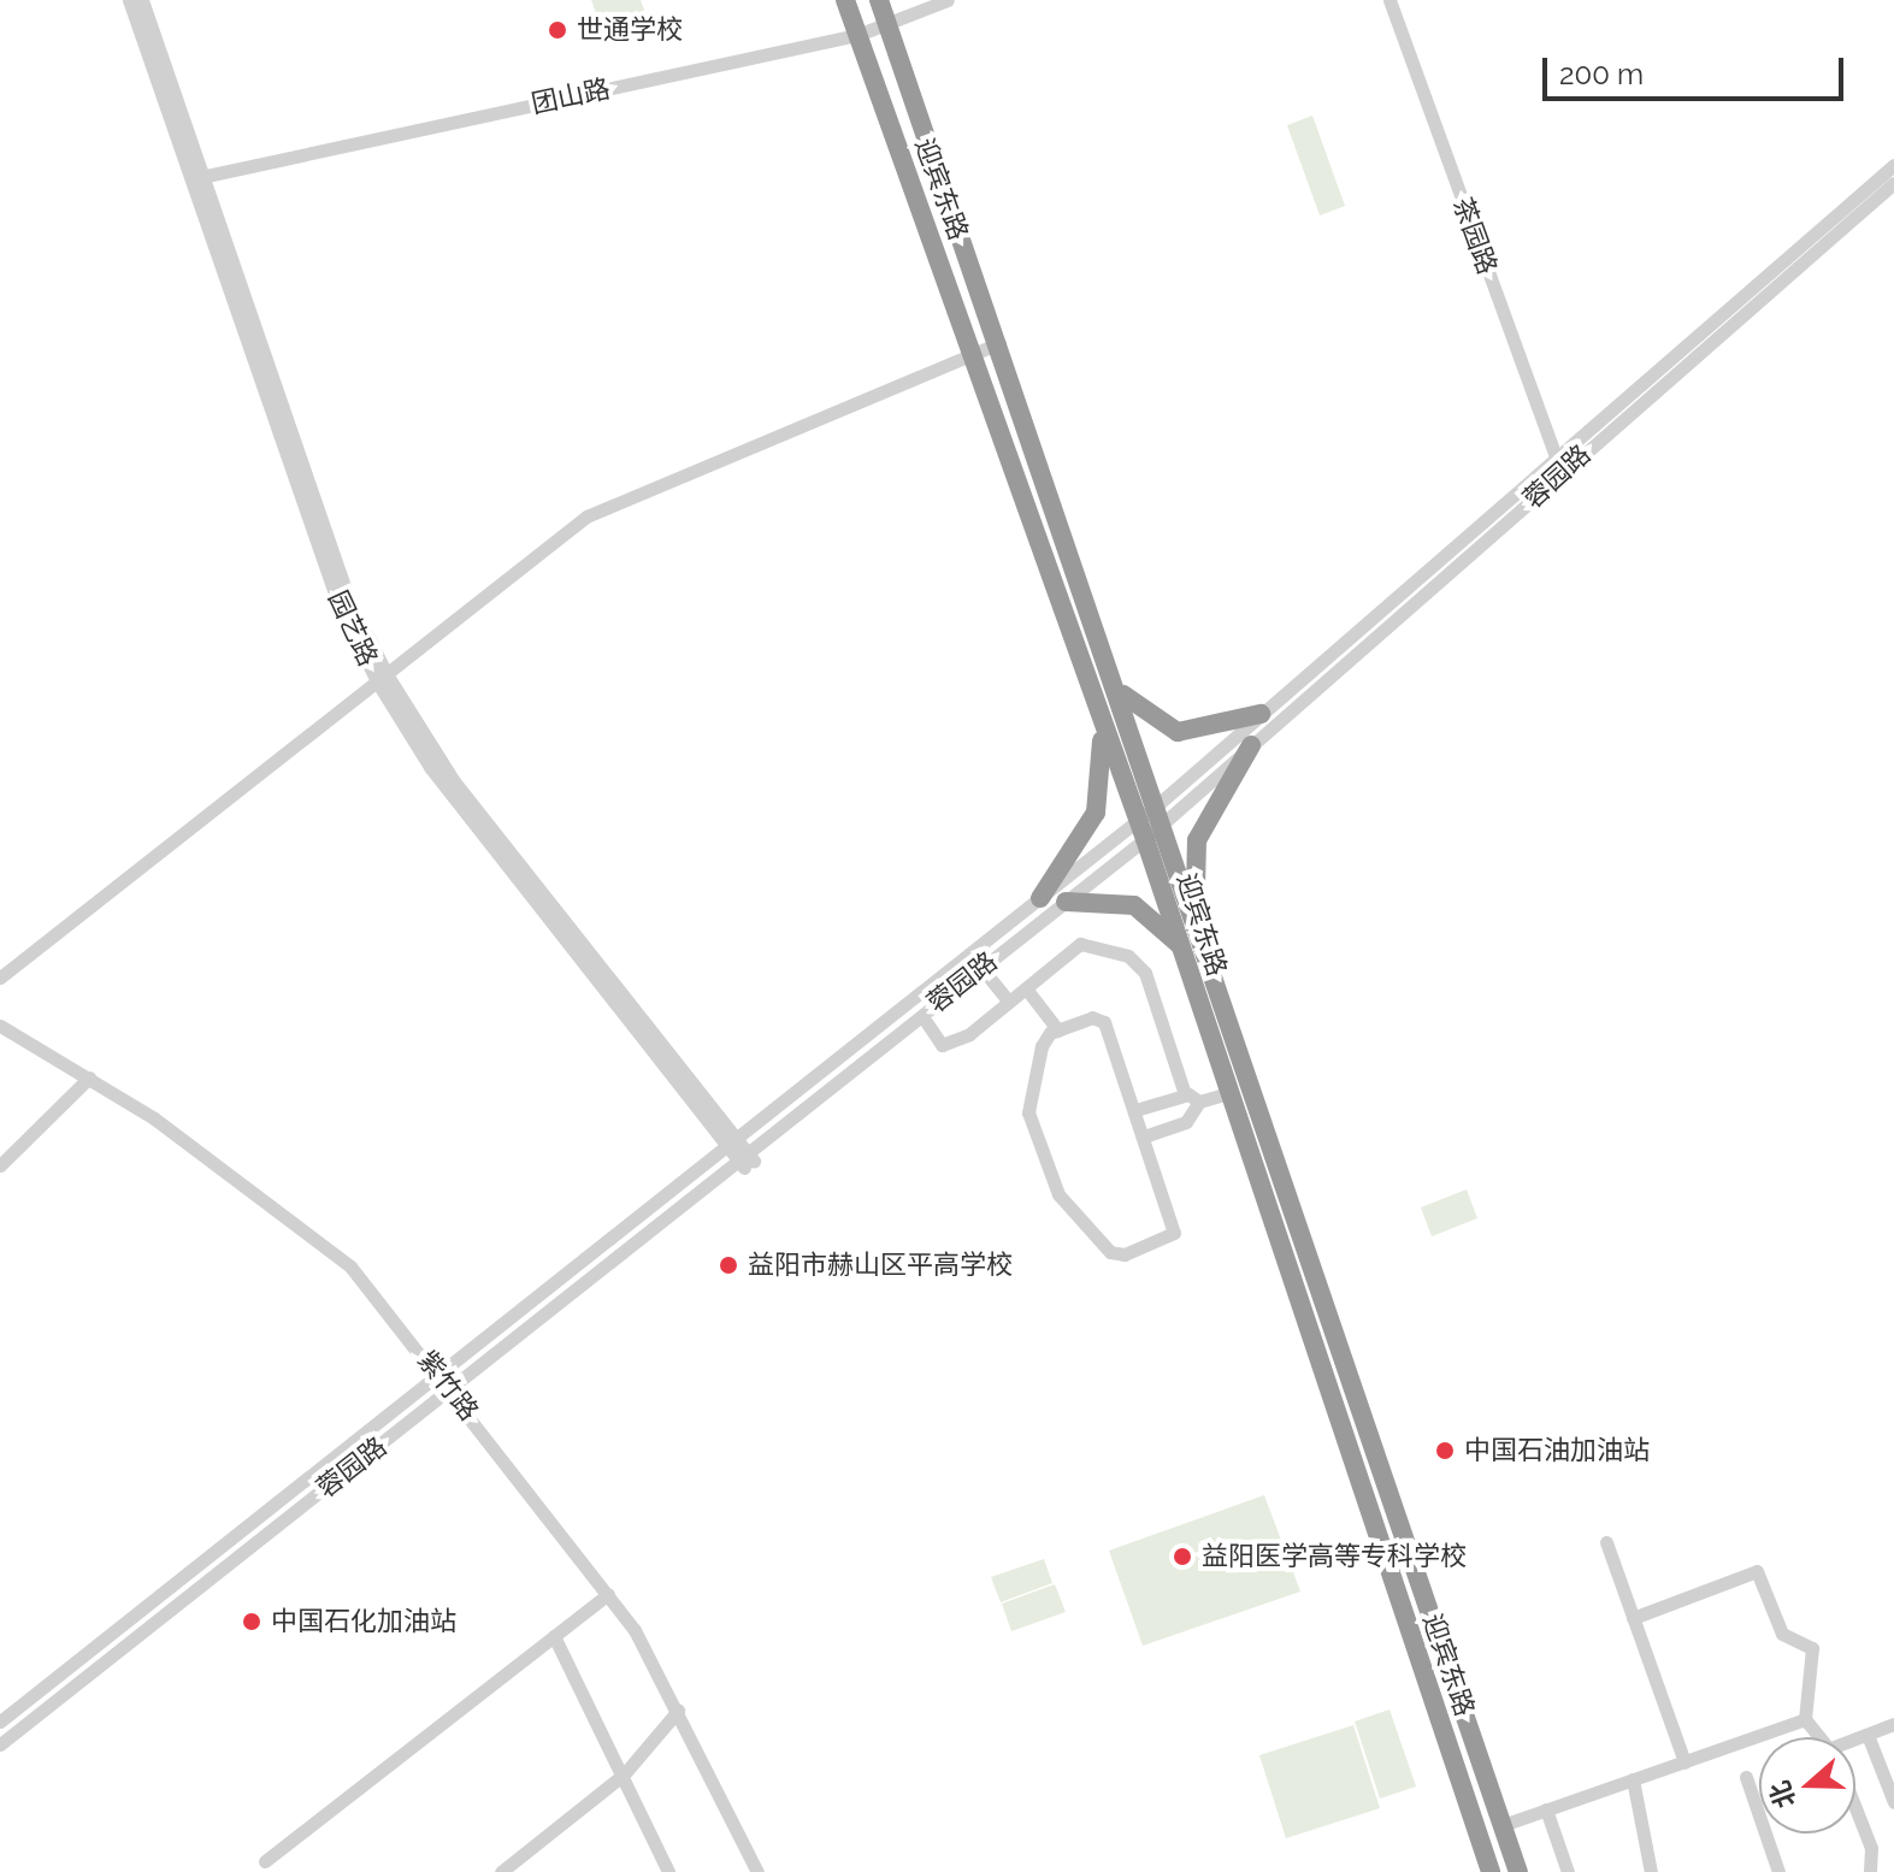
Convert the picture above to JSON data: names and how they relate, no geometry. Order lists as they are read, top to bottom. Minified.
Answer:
{"streets":{"highway":["迎宾东路"],"street":["团山路","茶园路","蓉园路","园艺路","紫竹路"]},"crossings":[["团山路","迎宾东路"],["团山路","园艺路"],["迎宾东路","蓉园路"],["茶园路","蓉园路"],["蓉园路","园艺路"],["蓉园路","紫竹路"]],"places":["世通学校","益阳市赫山区平高学校","中国石油加油站","益阳医学高等专科学校","中国石化加油站"],"scale_bar":"200 m","north":"left"}
